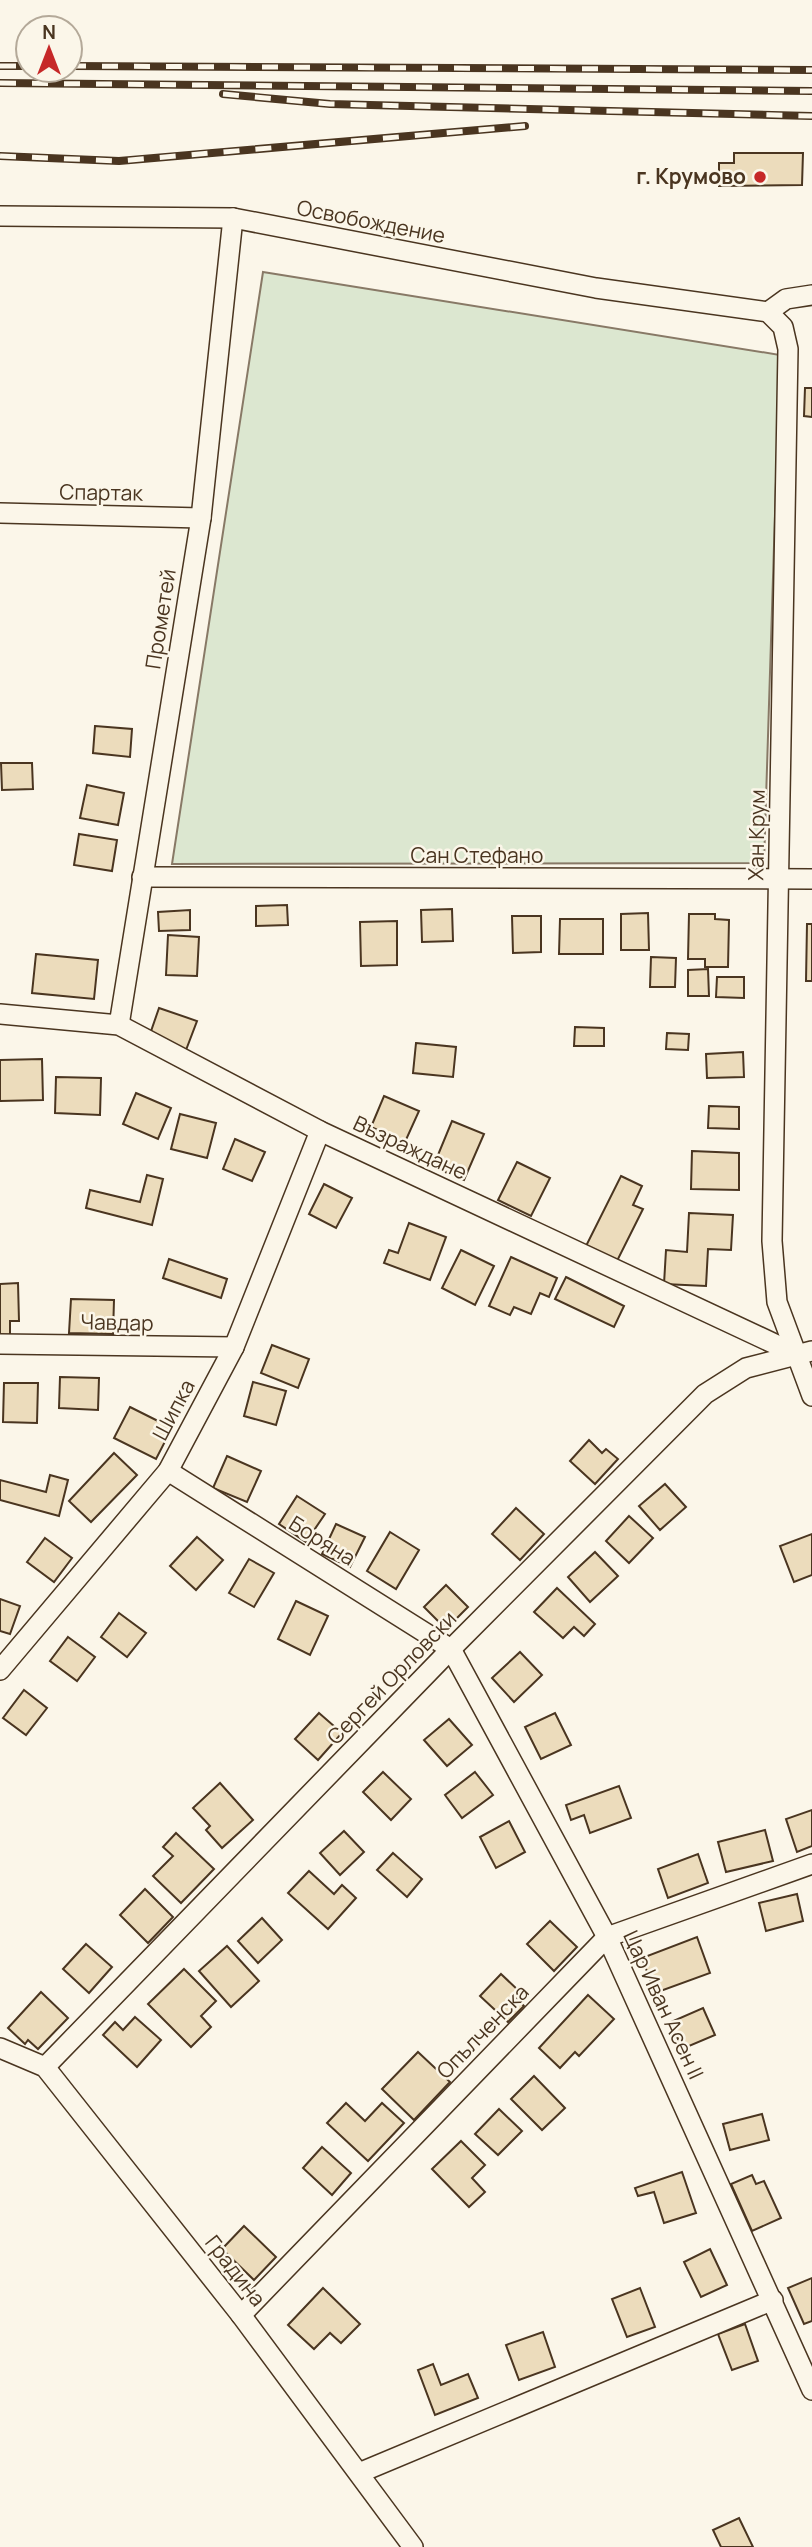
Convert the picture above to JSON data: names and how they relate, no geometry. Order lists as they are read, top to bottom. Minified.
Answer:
{"streets":{"street":["Освобождение","Спартак","Прометей","Хан Крум","Сан Стефано","Възраждане","Чавдар","Шипка","Боряна","Сергей Орловски","Цар Иван Асен II","Опълченска","Градина"]},"crossings":[["Освобождение","Прометей"],["Освобождение","Хан Крум"],["Спартак","Прометей"],["Прометей","Сан Стефано"],["Прометей","Възраждане"],["Хан Крум","Сан Стефано"],["Хан Крум","Възраждане"],["Хан Крум","Сергей Орловски"],["Възраждане","Шипка"],["Възраждане","Сергей Орловски"],["Чавдар","Шипка"],["Шипка","Боряна"],["Боряна","Сергей Орловски"],["Боряна","Цар Иван Асен II"],["Сергей Орловски","Цар Иван Асен II"],["Сергей Орловски","Градина"],["Цар Иван Асен II","Опълченска"],["Опълченска","Градина"]],"places":["г. Крумово"],"north":"top"}
